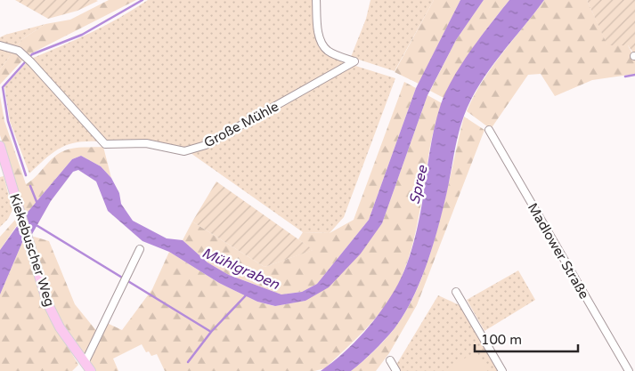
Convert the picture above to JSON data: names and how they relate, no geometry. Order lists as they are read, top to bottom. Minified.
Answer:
{"streets":{"main road":["Kiekebuscher Weg"],"street":["Große Mühle","Madlower Straße"]},"water":["Spree","Mühlgraben"],"scale_bar":"100 m"}
